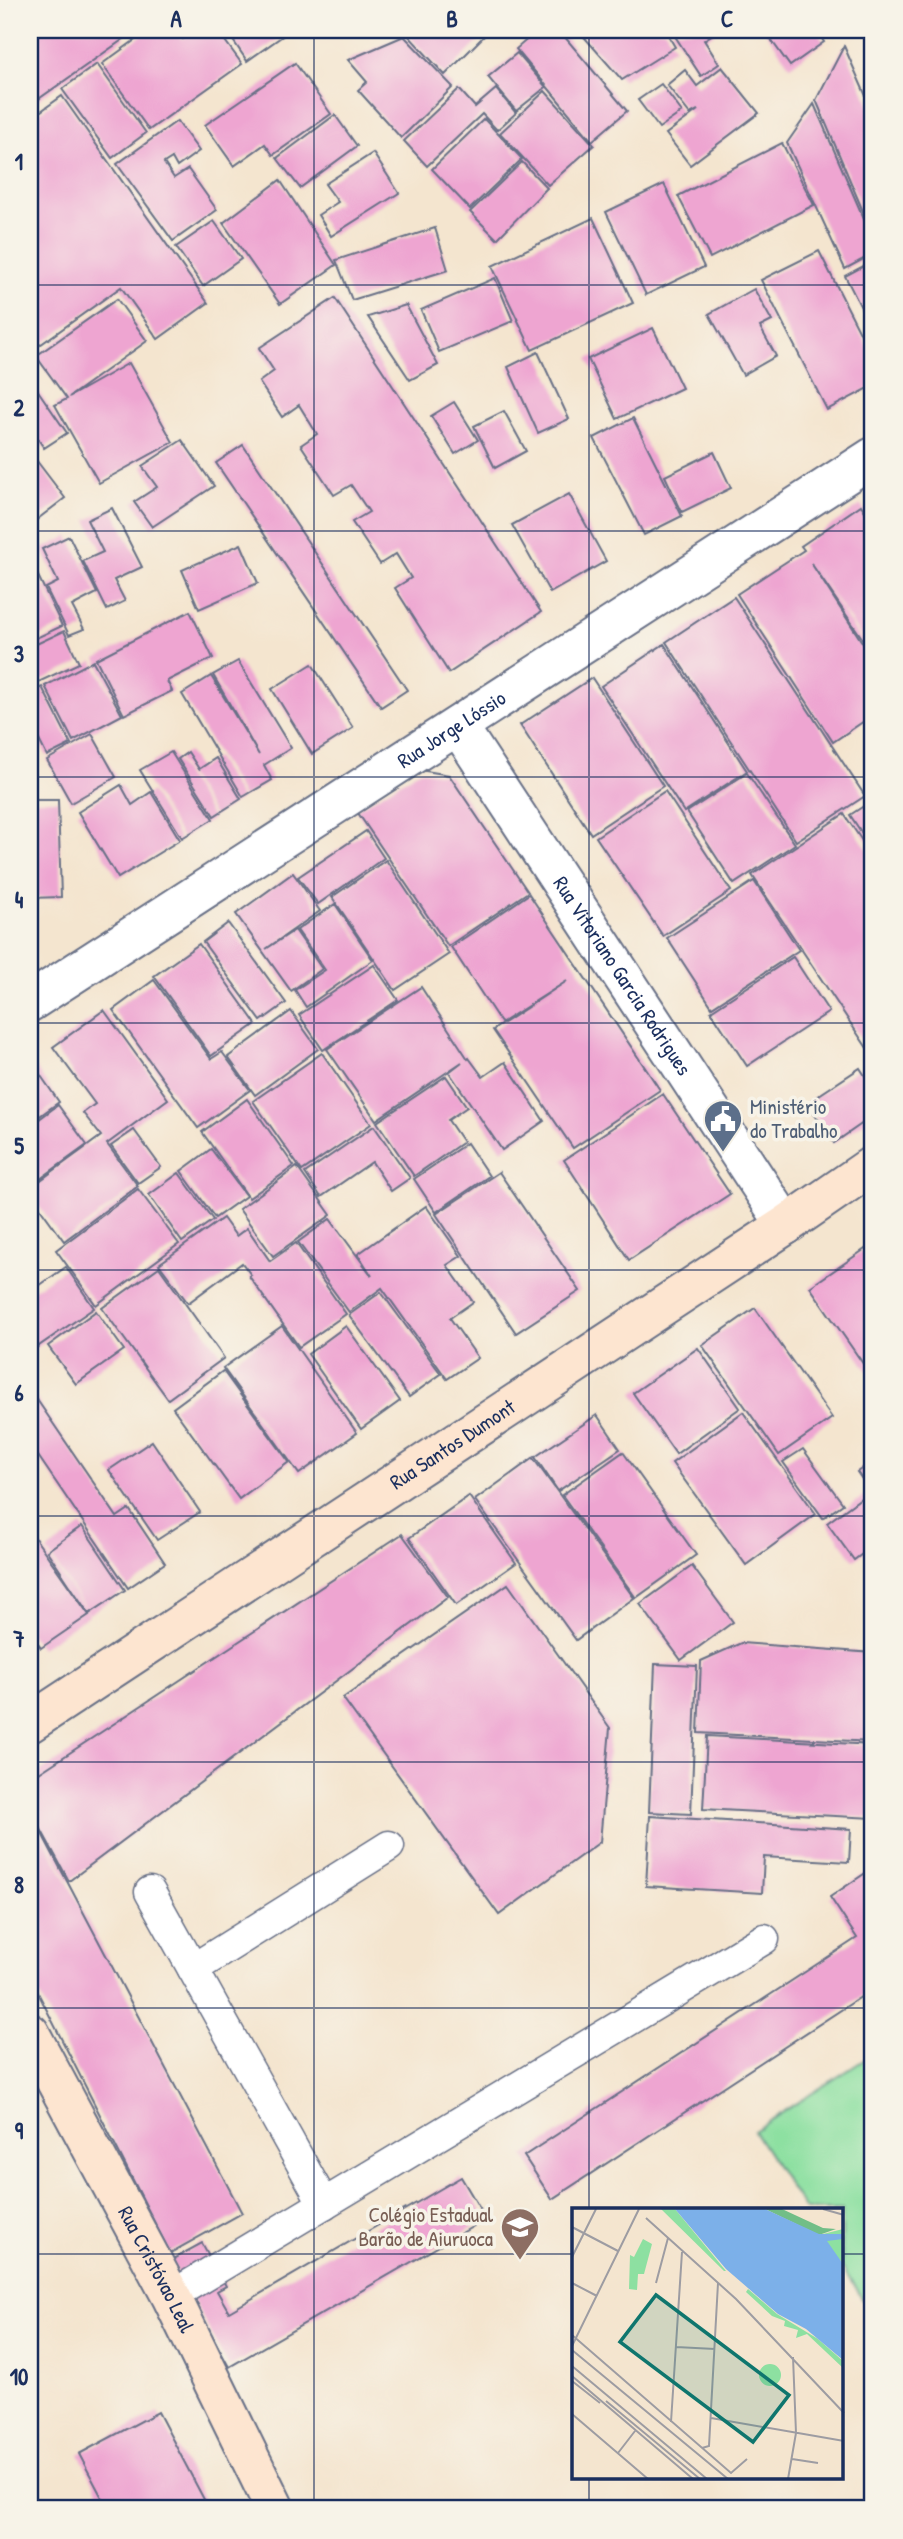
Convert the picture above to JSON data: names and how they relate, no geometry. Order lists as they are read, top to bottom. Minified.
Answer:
{"streets":{"street":["Rua Jorge Lóssio","Rua Vitoriano Garcia Rodrigues","Rua Santos Dumont","Rua Cristóvao Leal"]},"crossings":[["Rua Jorge Lóssio","Rua Vitoriano Garcia Rodrigues"],["Rua Vitoriano Garcia Rodrigues","Rua Santos Dumont"]],"places":{"public building":["Ministério do Trabalho"],"school or university":["Colégio Estadual Barão de Aiuruoca"]},"grid":{"columns":["A","B","C"],"rows":["1","2","3","4","5","6","7","8","9","10"]}}
